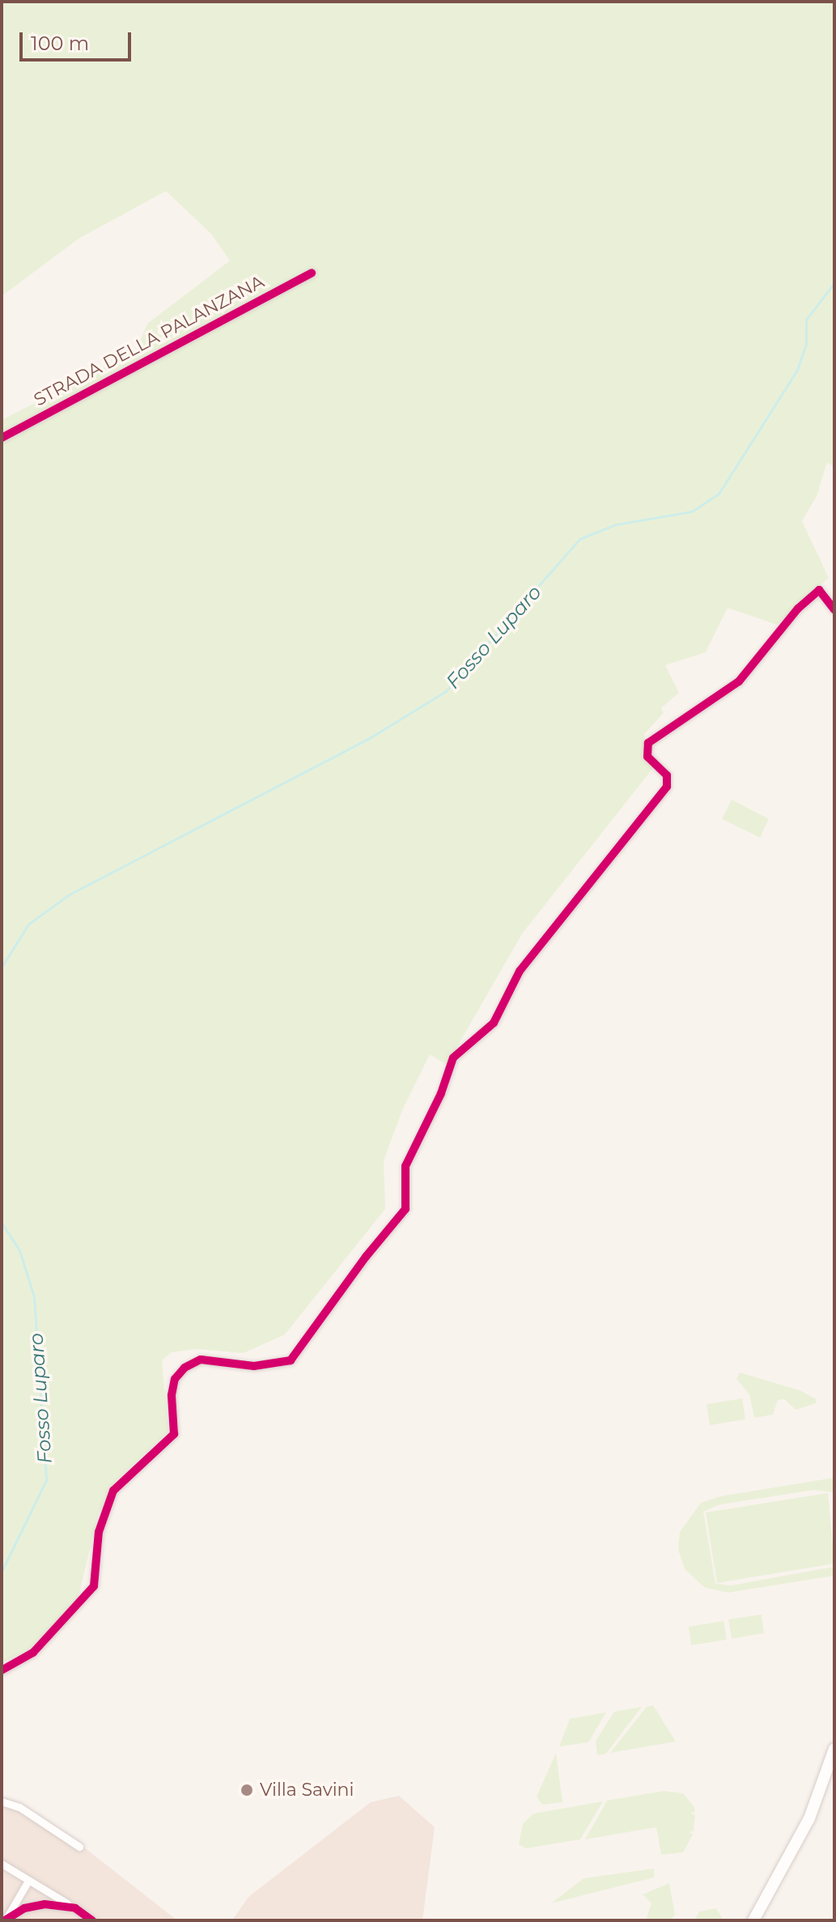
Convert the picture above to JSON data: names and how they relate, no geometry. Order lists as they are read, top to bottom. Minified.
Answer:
{"streets":{"street":["STRADA DELLA PALANZANA"]},"water":["Fosso Luparo"],"places":["Villa Savini"],"scale_bar":"100 m"}
